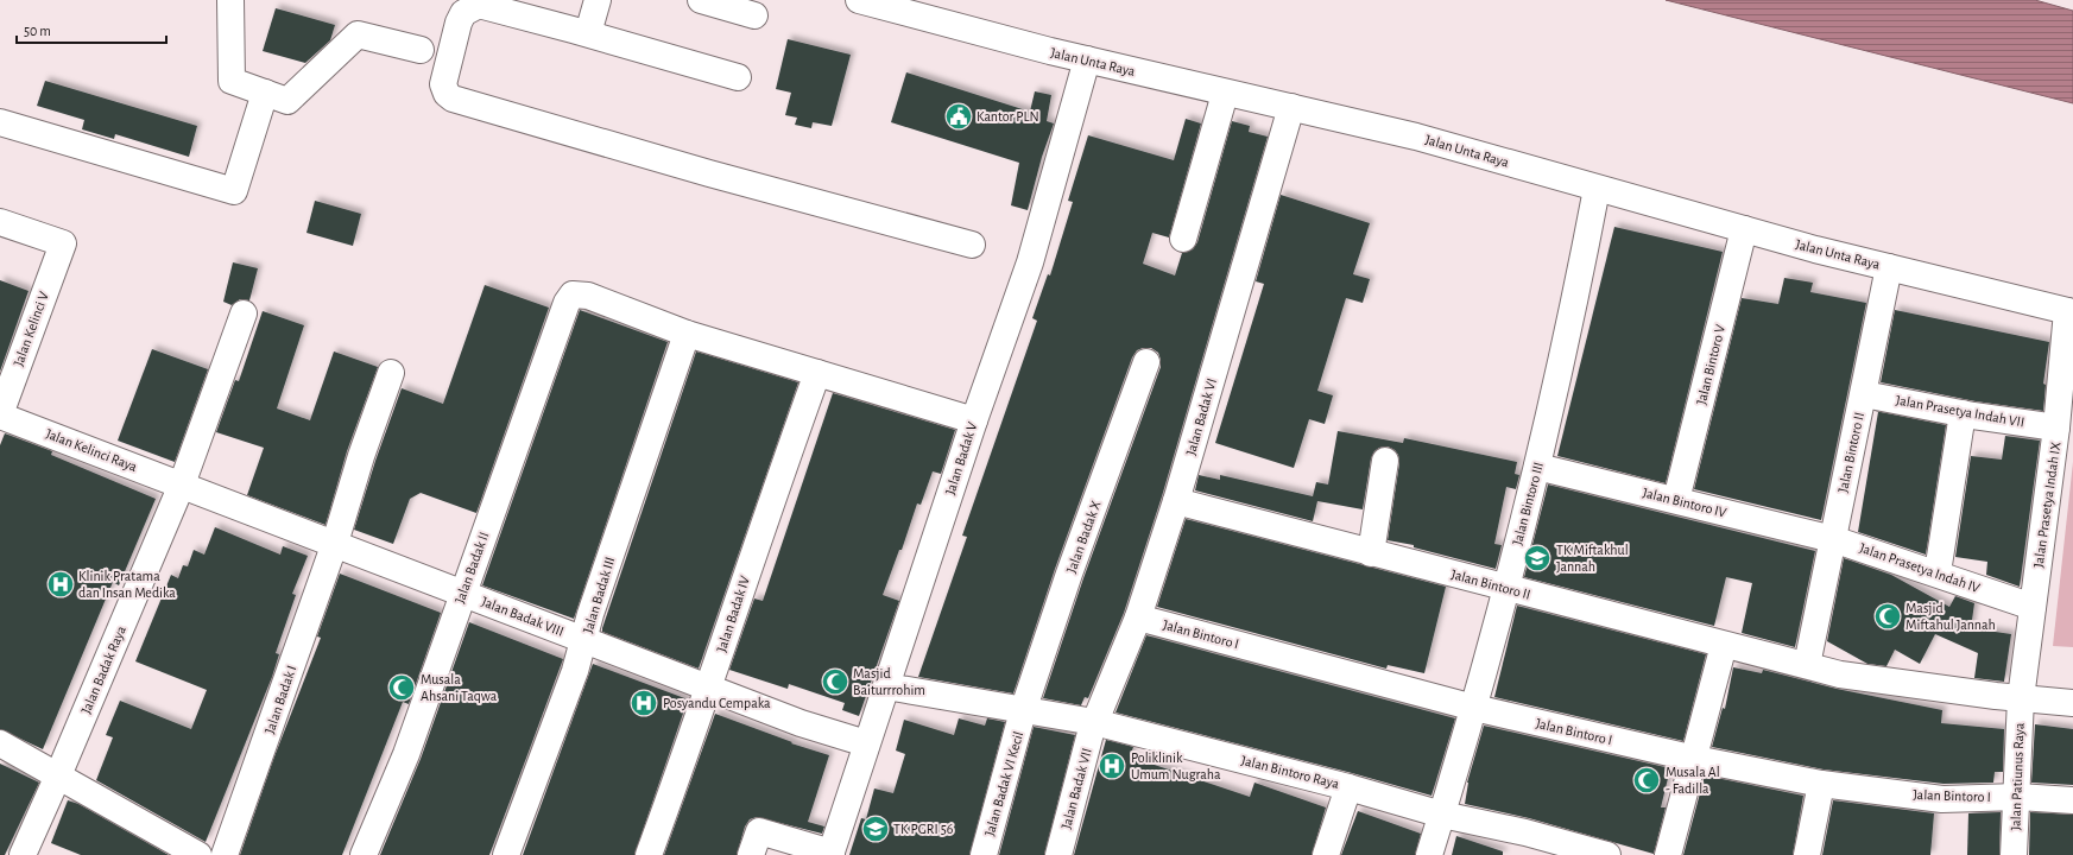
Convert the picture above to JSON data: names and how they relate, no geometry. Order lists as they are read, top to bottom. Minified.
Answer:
{"streets":{"street":["Jalan Unta Raya","Jalan Kelinci V","Jalan Bintoro V","Jalan Prasetya Indah VII","Jalan Badak VI","Jalan Kelinci Raya","Jalan Bintoro II","Jalan Badak V","Jalan Bintoro IV","Jalan Bintoro III","Jalan Prasetya Indah IX","Jalan Badak X","Jalan Badak II","Jalan Prasetya Indah IV","Jalan Badak III","Jalan Badak IV","Jalan Badak VIII","Jalan Bintoro I","Jalan Badak Raya","Jalan Badak I","Jalan Bintoro Raya","Jalan Patiunus Raya","Jalan Badak VI Kecil","Jalan Badak VII"]},"crossings":[["Jalan Unta Raya","Jalan Bintoro V"],["Jalan Unta Raya","Jalan Badak VI"],["Jalan Unta Raya","Jalan Bintoro II"],["Jalan Unta Raya","Jalan Badak V"],["Jalan Unta Raya","Jalan Bintoro III"],["Jalan Unta Raya","Jalan Prasetya Indah IX"],["Jalan Kelinci V","Jalan Kelinci Raya"],["Jalan Bintoro V","Jalan Bintoro IV"],["Jalan Prasetya Indah VII","Jalan Bintoro II"],["Jalan Prasetya Indah VII","Jalan Prasetya Indah IX"],["Jalan Badak VI","Jalan Bintoro II"],["Jalan Badak VI","Jalan Bintoro I"],["Jalan Badak VI","Jalan Bintoro Raya"],["Jalan Badak VI","Jalan Badak VII"],["Jalan Kelinci Raya","Jalan Badak VIII"],["Jalan Kelinci Raya","Jalan Badak Raya"],["Jalan Bintoro II","Jalan Bintoro IV"],["Jalan Bintoro II","Jalan Bintoro III"],["Jalan Bintoro II","Jalan Prasetya Indah IX"],["Jalan Bintoro II","Jalan Prasetya Indah IV"],["Jalan Bintoro II","Jalan Patiunus Raya"],["Jalan Badak V","Jalan Badak VIII"],["Jalan Badak V","Jalan Bintoro Raya"],["Jalan Bintoro IV","Jalan Bintoro III"],["Jalan Bintoro IV","Jalan Prasetya Indah IV"],["Jalan Bintoro III","Jalan Bintoro I"],["Jalan Bintoro III","Jalan Bintoro Raya"],["Jalan Prasetya Indah IX","Jalan Prasetya Indah IV"],["Jalan Prasetya Indah IX","Jalan Patiunus Raya"],["Jalan Badak X","Jalan Bintoro Raya"],["Jalan Badak X","Jalan Badak VI Kecil"],["Jalan Badak II","Jalan Badak III"],["Jalan Badak II","Jalan Badak VIII"],["Jalan Badak III","Jalan Badak VIII"],["Jalan Badak IV","Jalan Badak VIII"],["Jalan Badak VIII","Jalan Badak Raya"],["Jalan Badak VIII","Jalan Badak I"],["Jalan Bintoro I","Jalan Patiunus Raya"],["Jalan Bintoro Raya","Jalan Badak VI Kecil"],["Jalan Bintoro Raya","Jalan Badak VII"]],"places":{"public building":["Kantor PLN"],"school or university":["TK Miftakhul Jannah","TK PGRI 56"],"hospital":["Klinik Pratama dan Insan Medika","Posyandu Cempaka","Poliklinik Umum Nugraha"],"mosque":["Masjid Miftahul Jannah","Masjid Baiturrrohim","Musala Ahsani Taqwa","Musala Al - Fadilla"]},"scale_bar":"50 m"}
